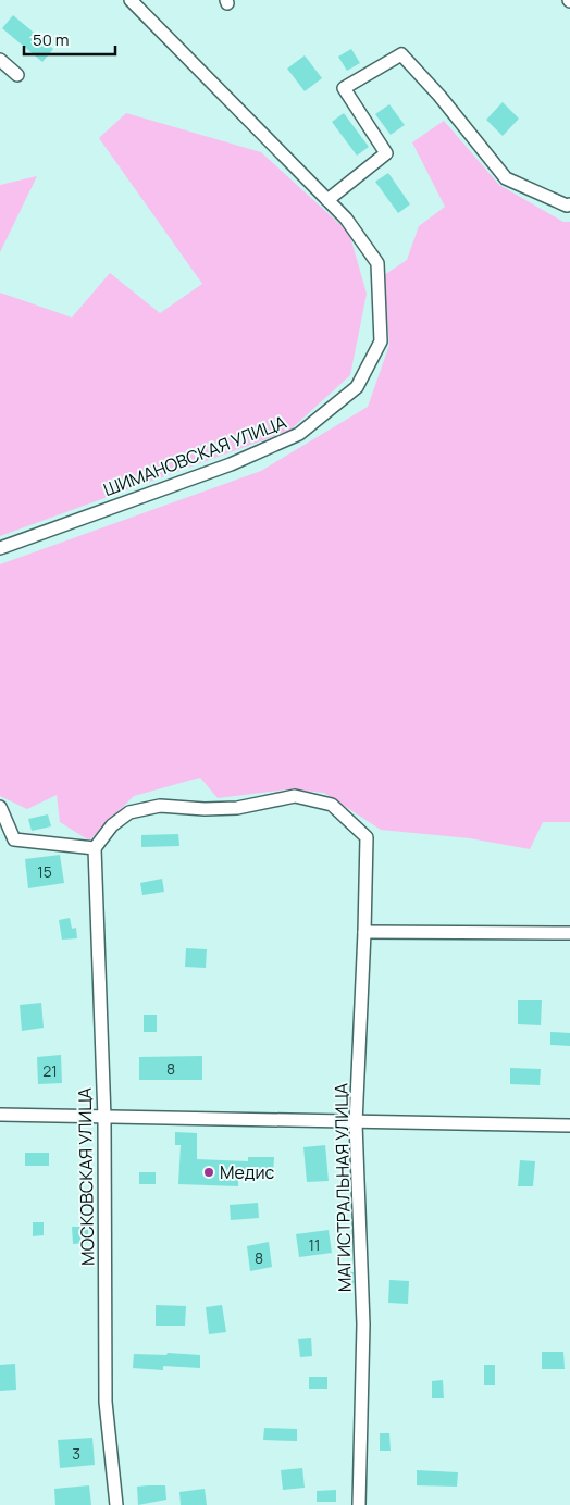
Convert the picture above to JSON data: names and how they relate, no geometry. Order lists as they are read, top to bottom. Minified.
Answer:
{"streets":{"street":["ШИМАНОВСКАЯ УЛИЦА","МОСКОВСКАЯ УЛИЦА","МАГИСТРАЛЬНАЯ УЛИЦА"]},"crossings":[["МОСКОВСКАЯ УЛИЦА","МАГИСТРАЛЬНАЯ УЛИЦА"]],"places":["Медис"],"house_numbers":["15","8","21","11","8","3"],"scale_bar":"50 m"}
